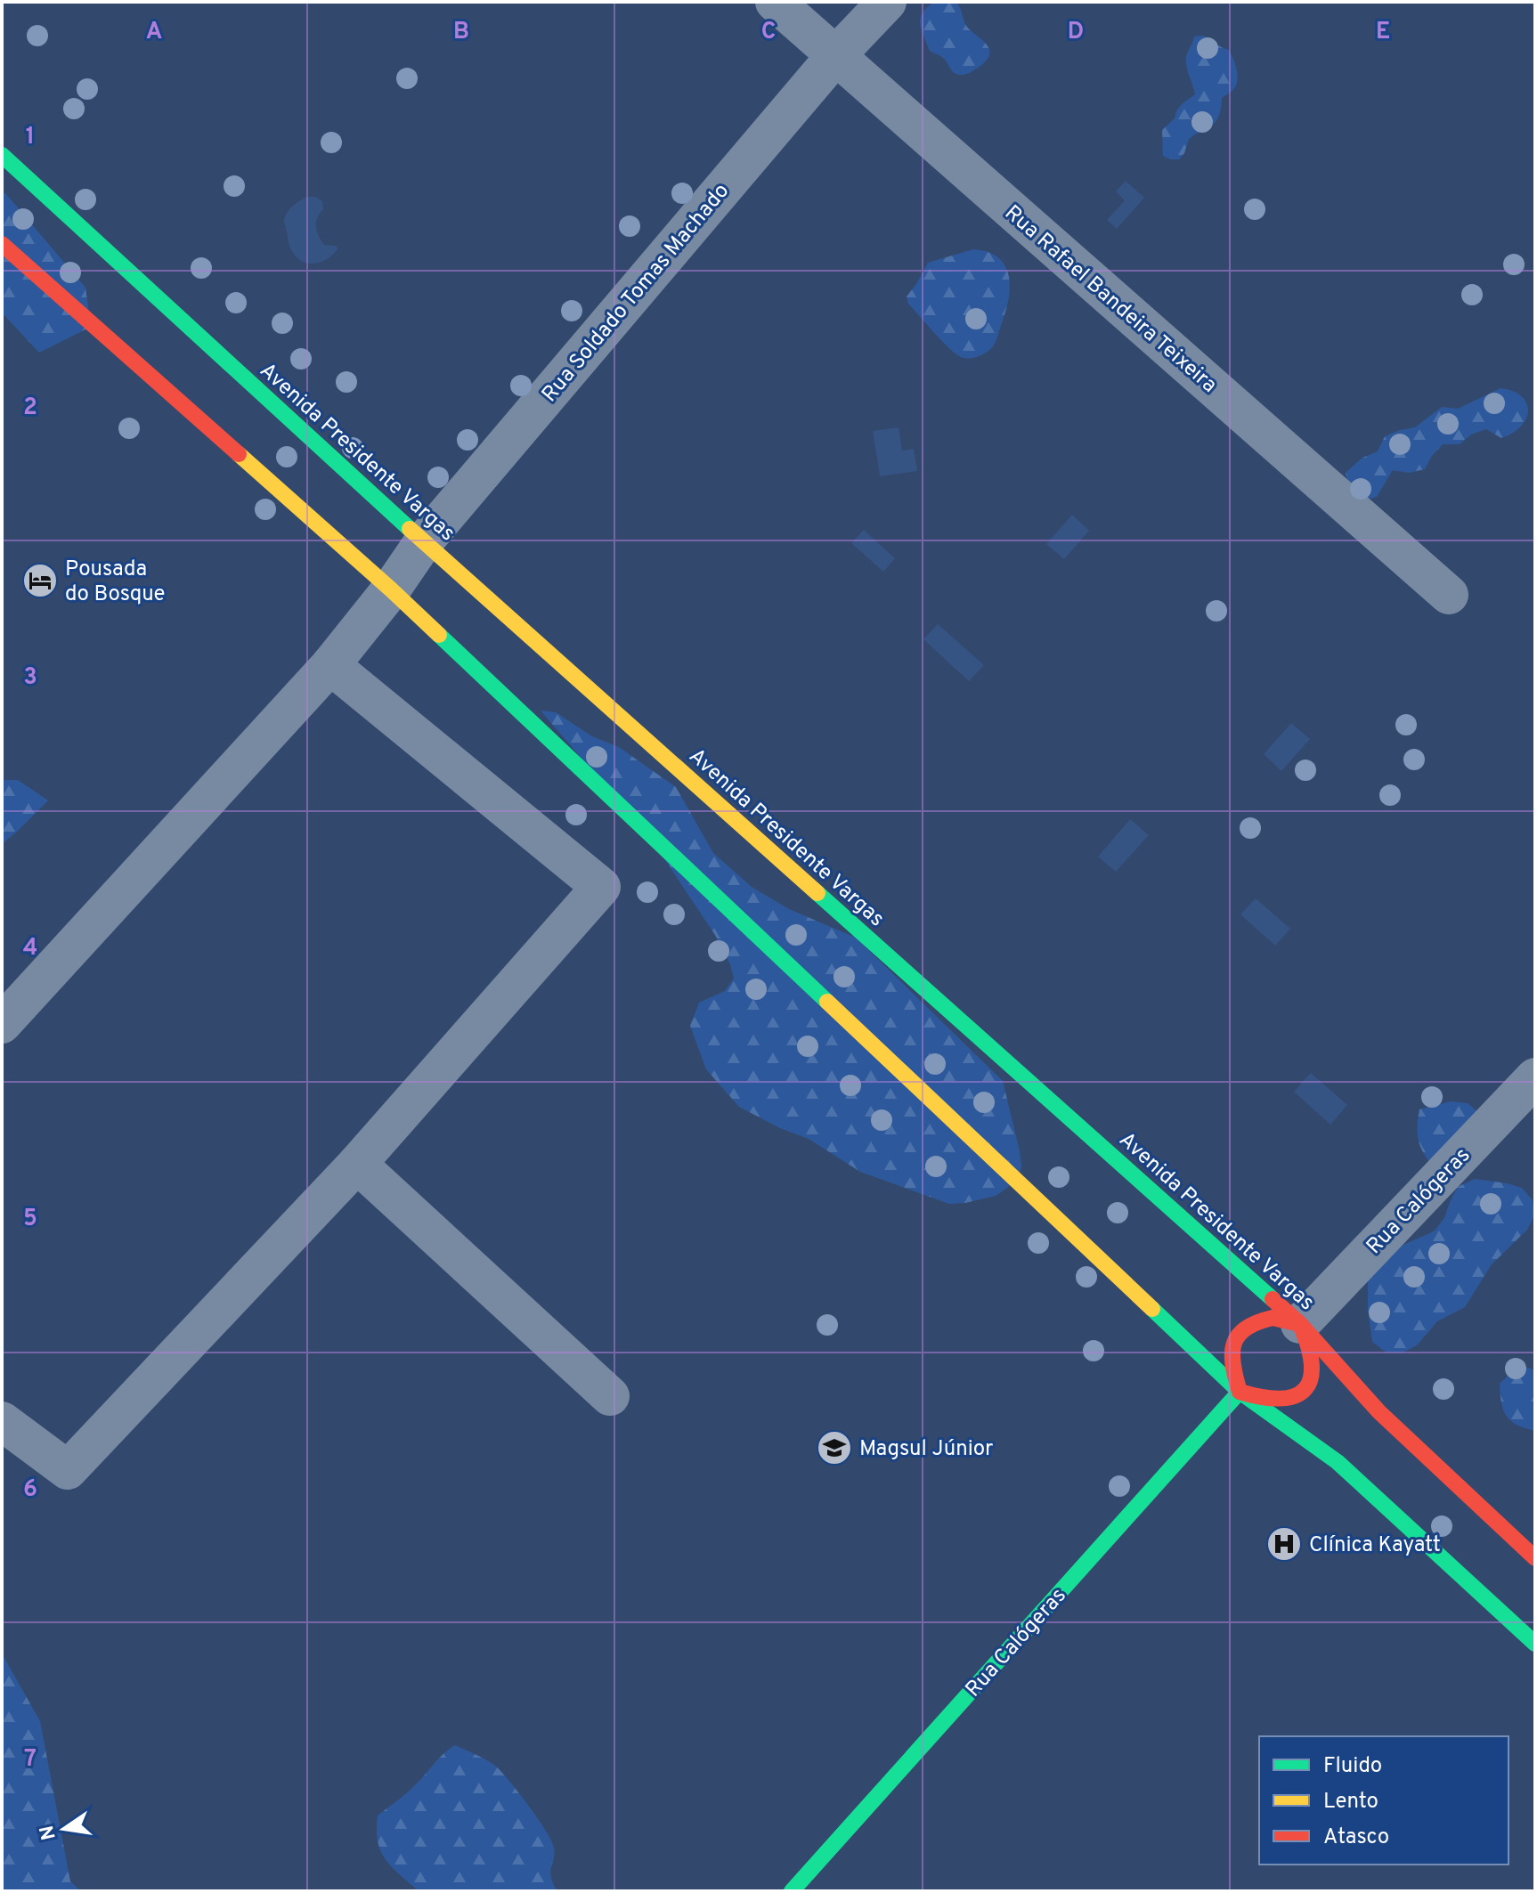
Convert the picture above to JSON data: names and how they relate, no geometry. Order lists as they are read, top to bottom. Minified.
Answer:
{"streets":{"main road":["Avenida Presidente Vargas","Rua Calógeras"],"street":["Rua Soldado Tomas Machado","Rua Rafael Bandeira Teixeira"]},"crossings":[["Rua Soldado Tomas Machado","Rua Rafael Bandeira Teixeira"],["Rua Soldado Tomas Machado","Avenida Presidente Vargas"],["Avenida Presidente Vargas","Rua Calógeras"]],"places":{"hotel":["Pousada do Bosque"],"school or university":["Magsul Júnior"],"hospital":["Clínica Kayatt"]},"legend":["Fluido","Lento","Atasco"],"north":"left","grid":{"columns":["A","B","C","D","E"],"rows":["1","2","3","4","5","6","7"]}}
